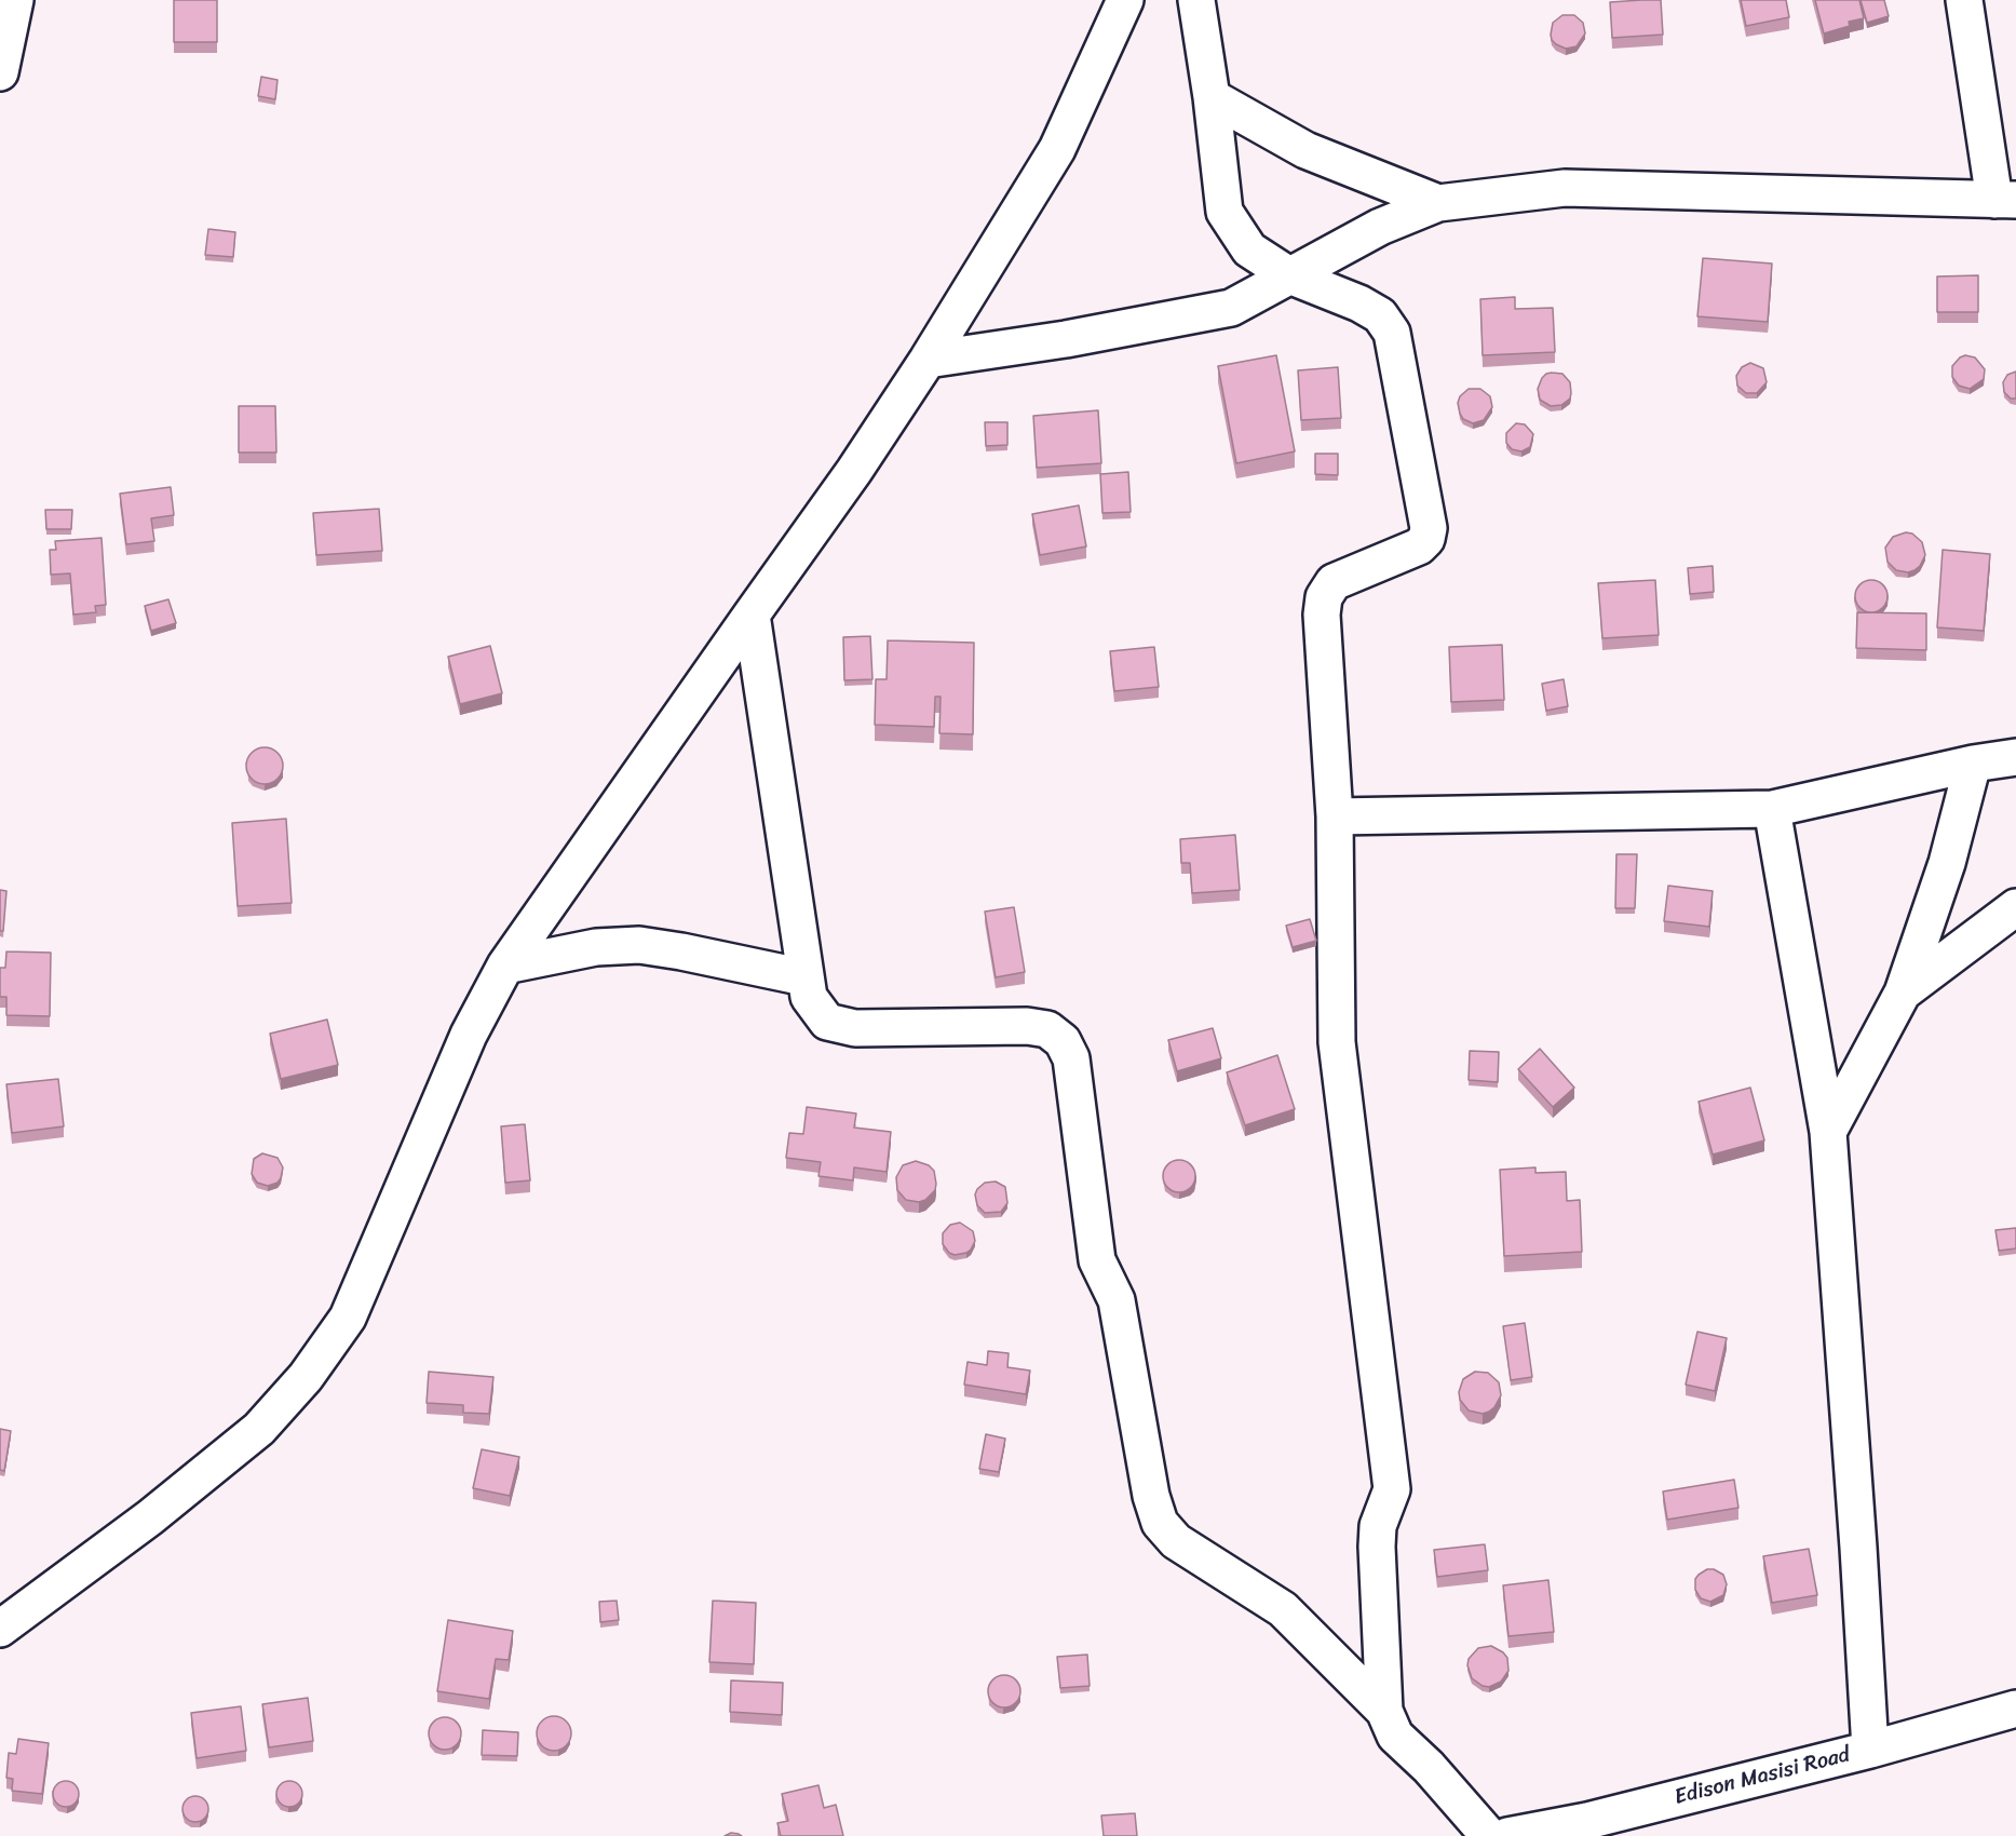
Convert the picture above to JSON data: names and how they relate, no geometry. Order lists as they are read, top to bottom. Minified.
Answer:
{"streets":{"street":["Edison Masisi Road"]}}
